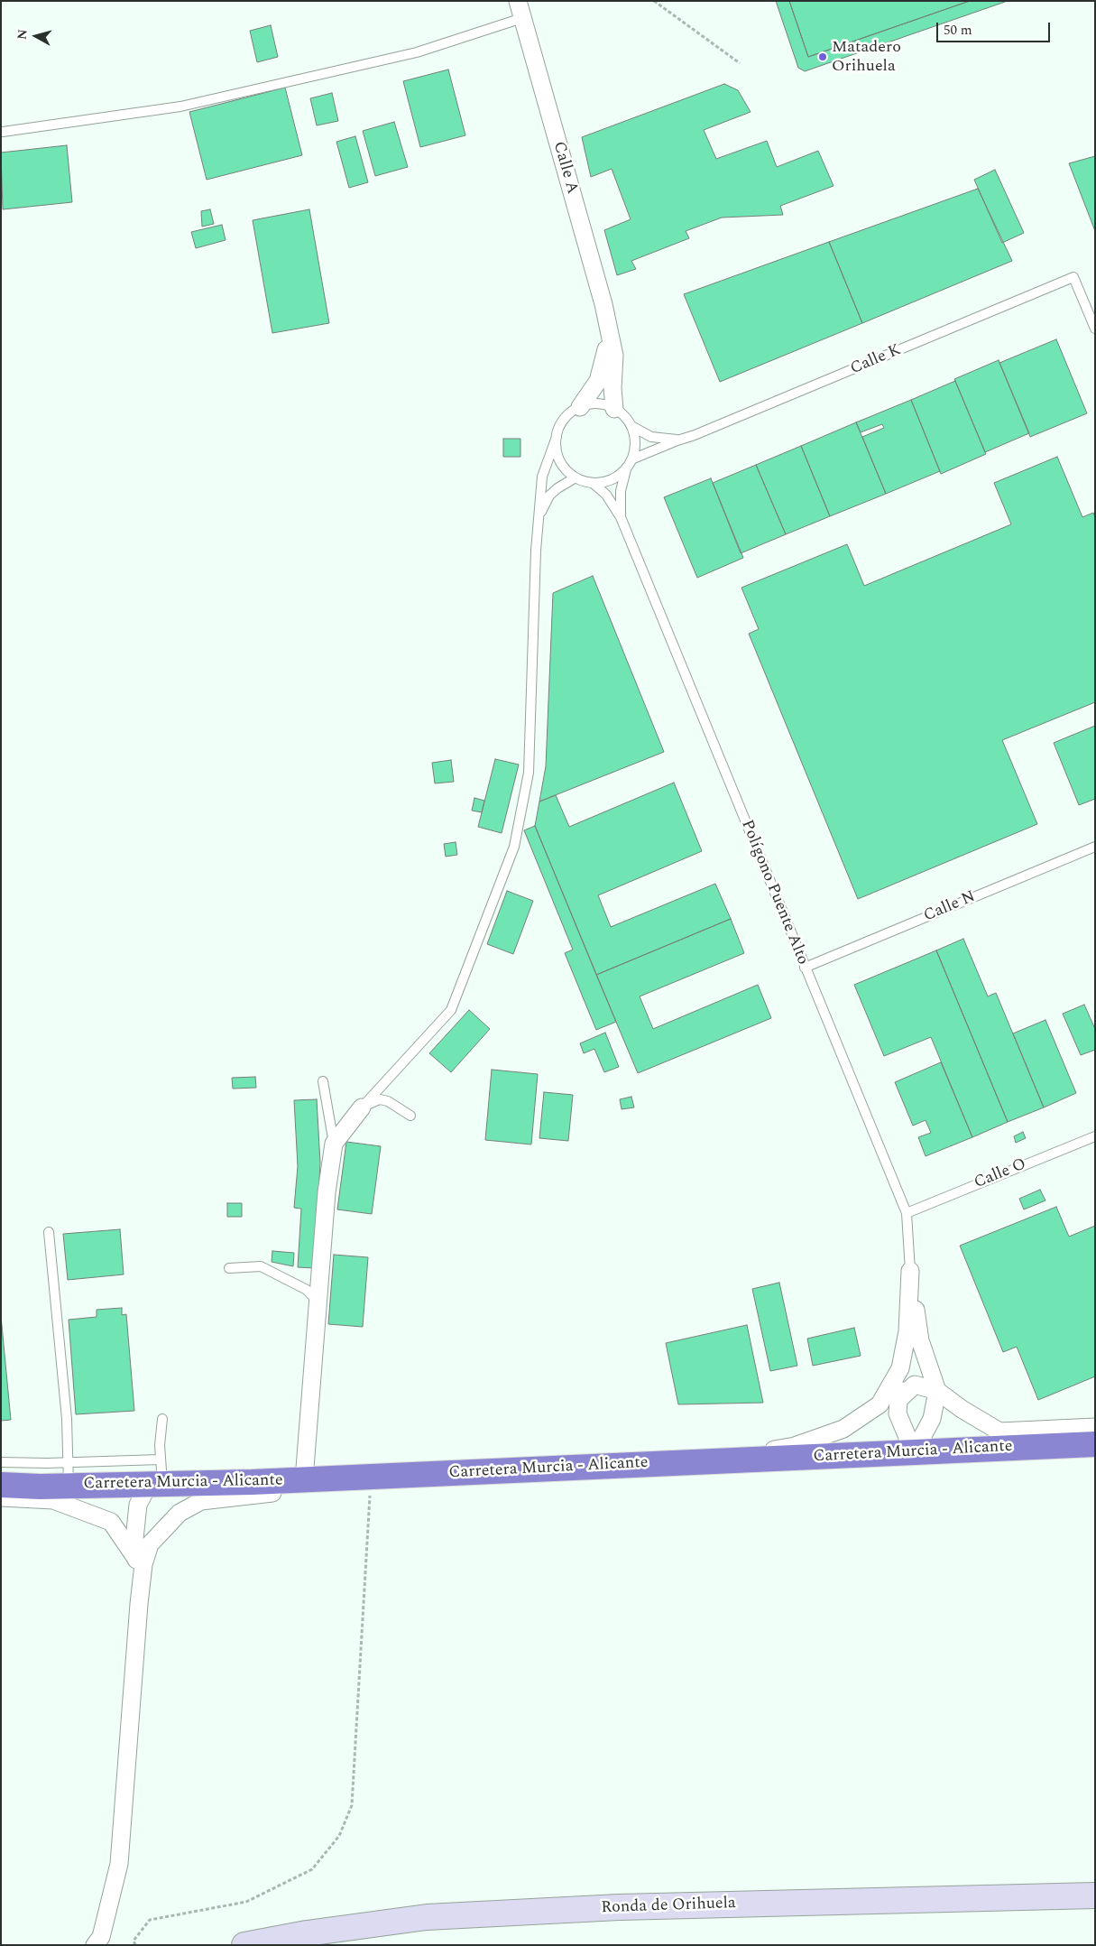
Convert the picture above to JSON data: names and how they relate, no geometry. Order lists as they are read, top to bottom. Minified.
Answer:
{"streets":{"highway":["Carretera Murcia - Alicante"],"main road":["Ronda de Orihuela"],"street":["Calle A"],"lane":["Calle K","Polígono Puente Alto","Calle N","Calle O"]},"crossings":[["Calle A","Calle K"],["Calle A","Polígono Puente Alto"],["Calle K","Polígono Puente Alto"],["Polígono Puente Alto","Calle N"],["Polígono Puente Alto","Calle O"]],"places":["Matadero Orihuela"],"scale_bar":"50 m","north":"left"}
